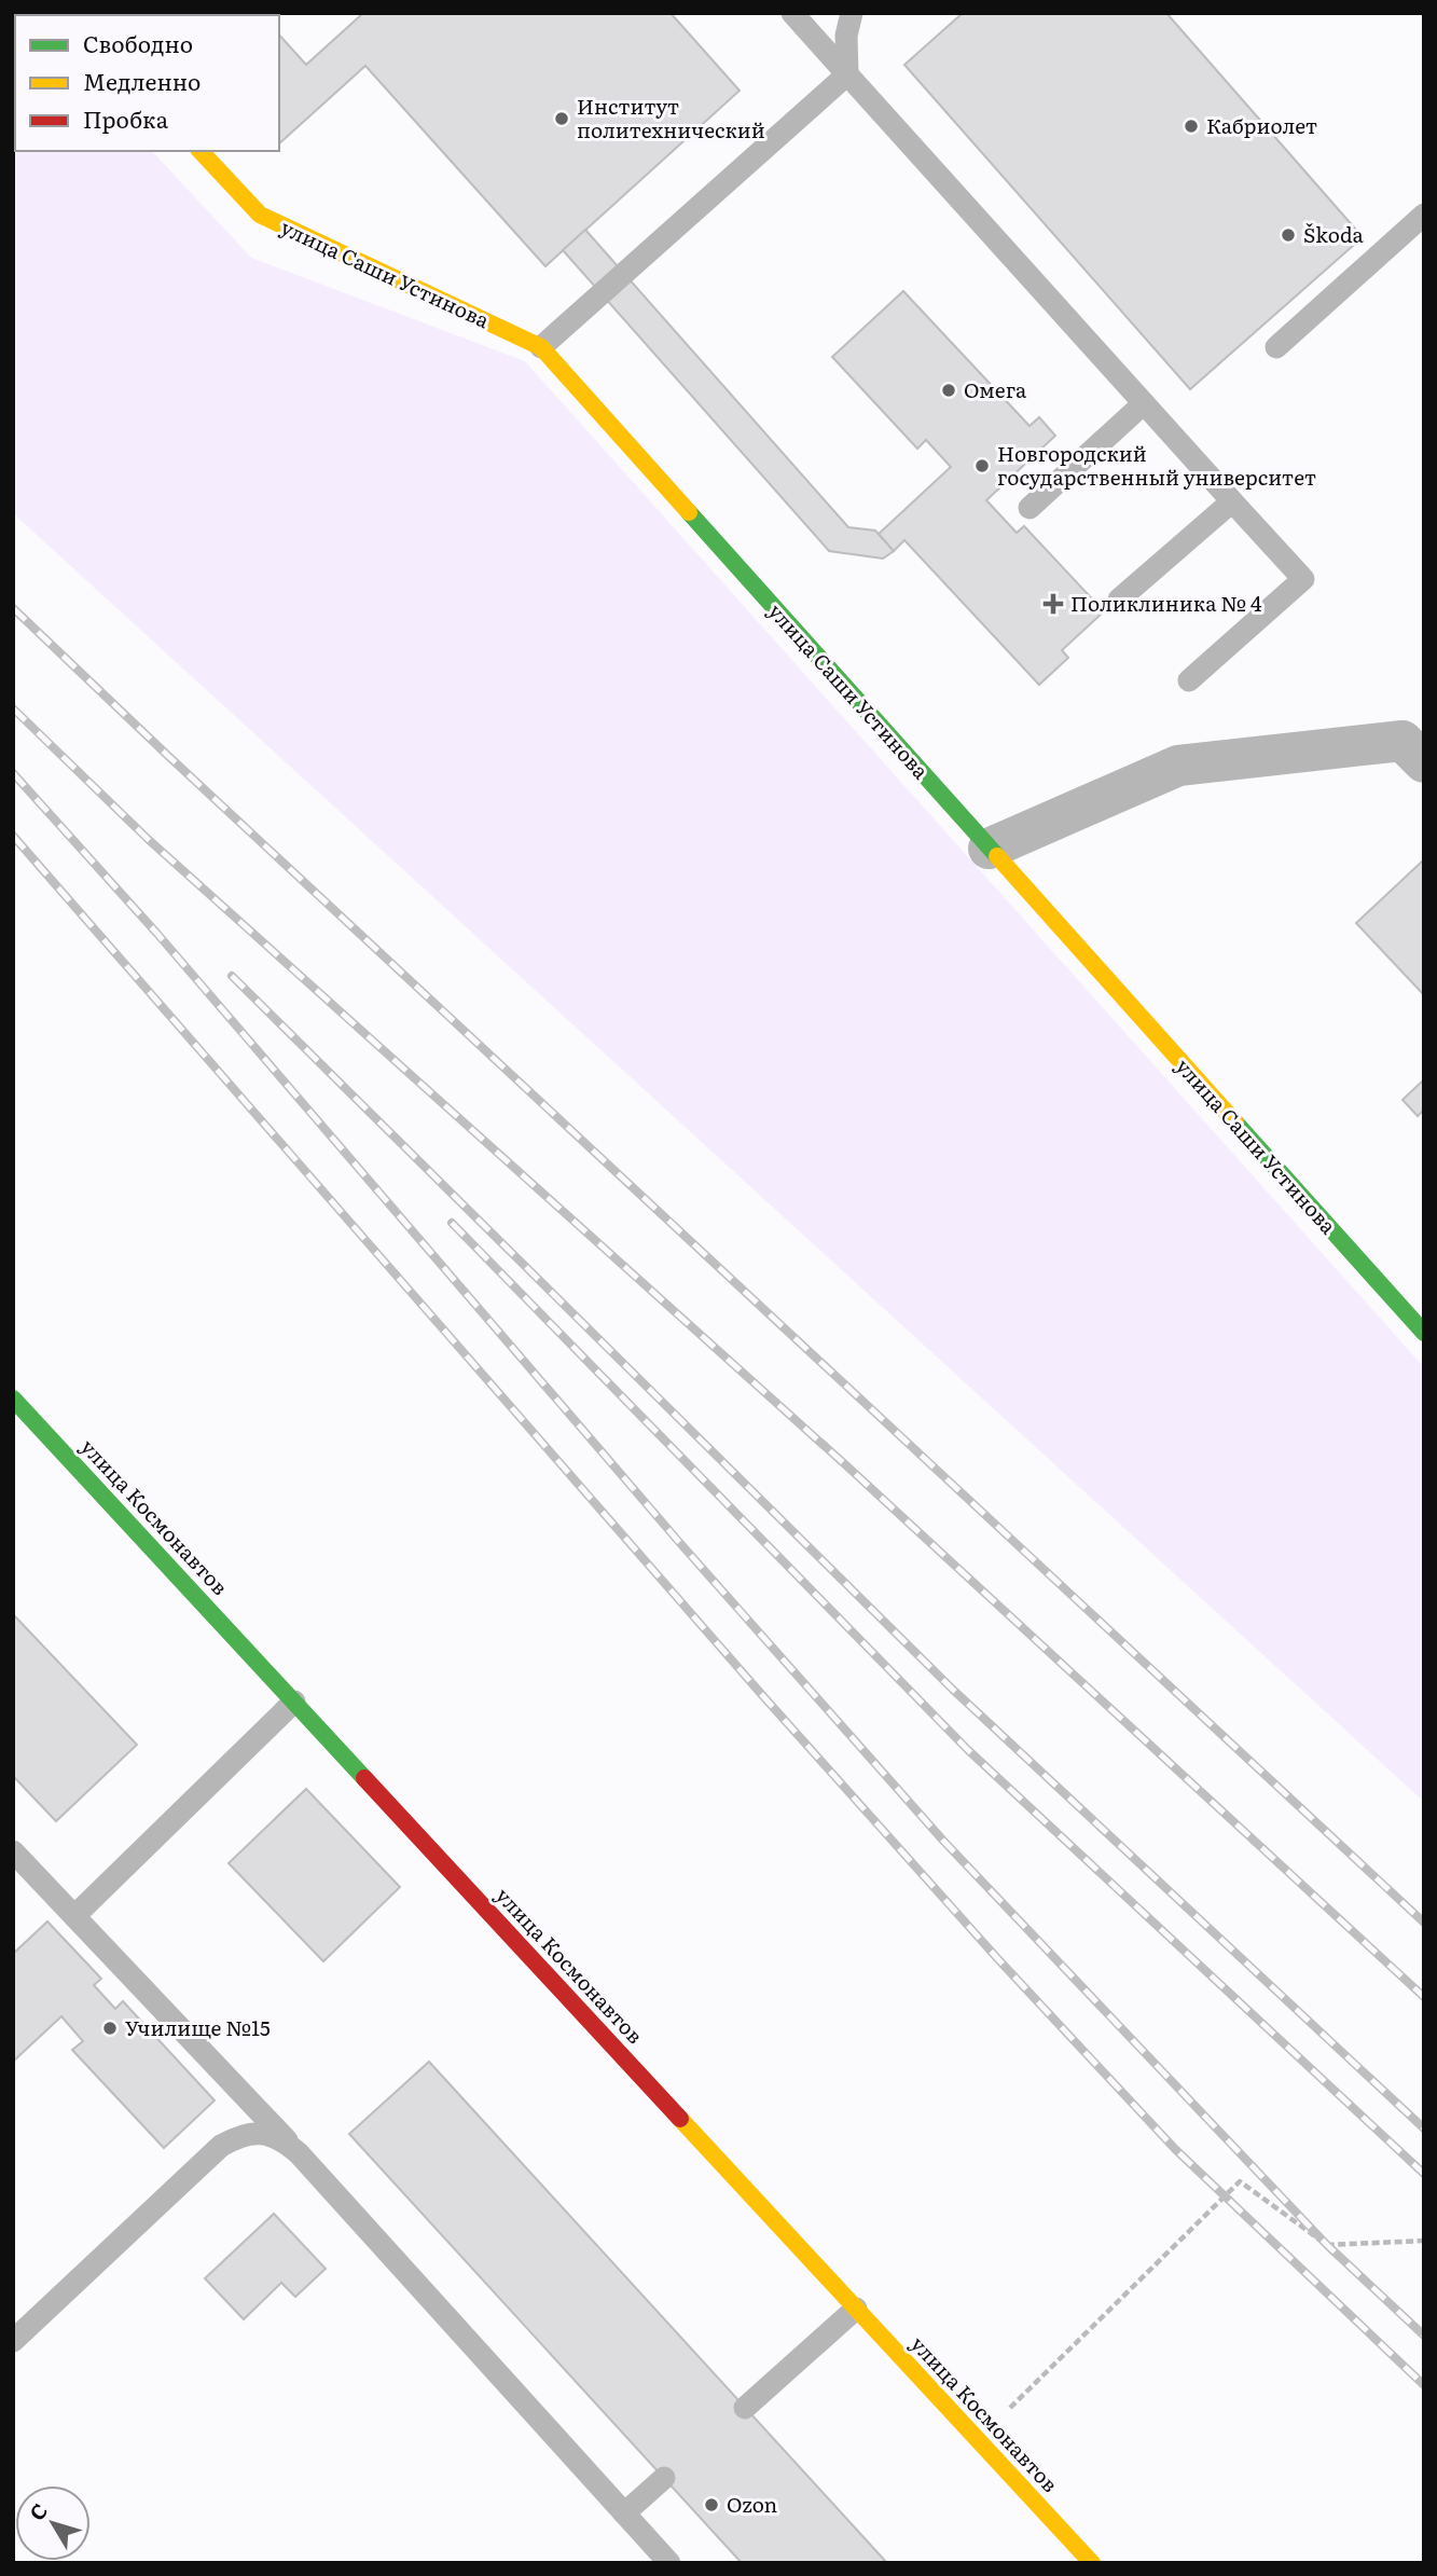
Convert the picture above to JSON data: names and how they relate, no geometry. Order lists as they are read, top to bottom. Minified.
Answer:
{"streets":{"street":["улица Саши Устинова","улица Космонавтов"]},"places":{"other":["Институт политехнический","Кабриолет","Škoda","Омега","Новгородский государственный университет","Училище №15","Ozon"],"health":["Поликлиника № 4"]},"legend":["Свободно","Медленно","Пробка"],"north":"top left"}
